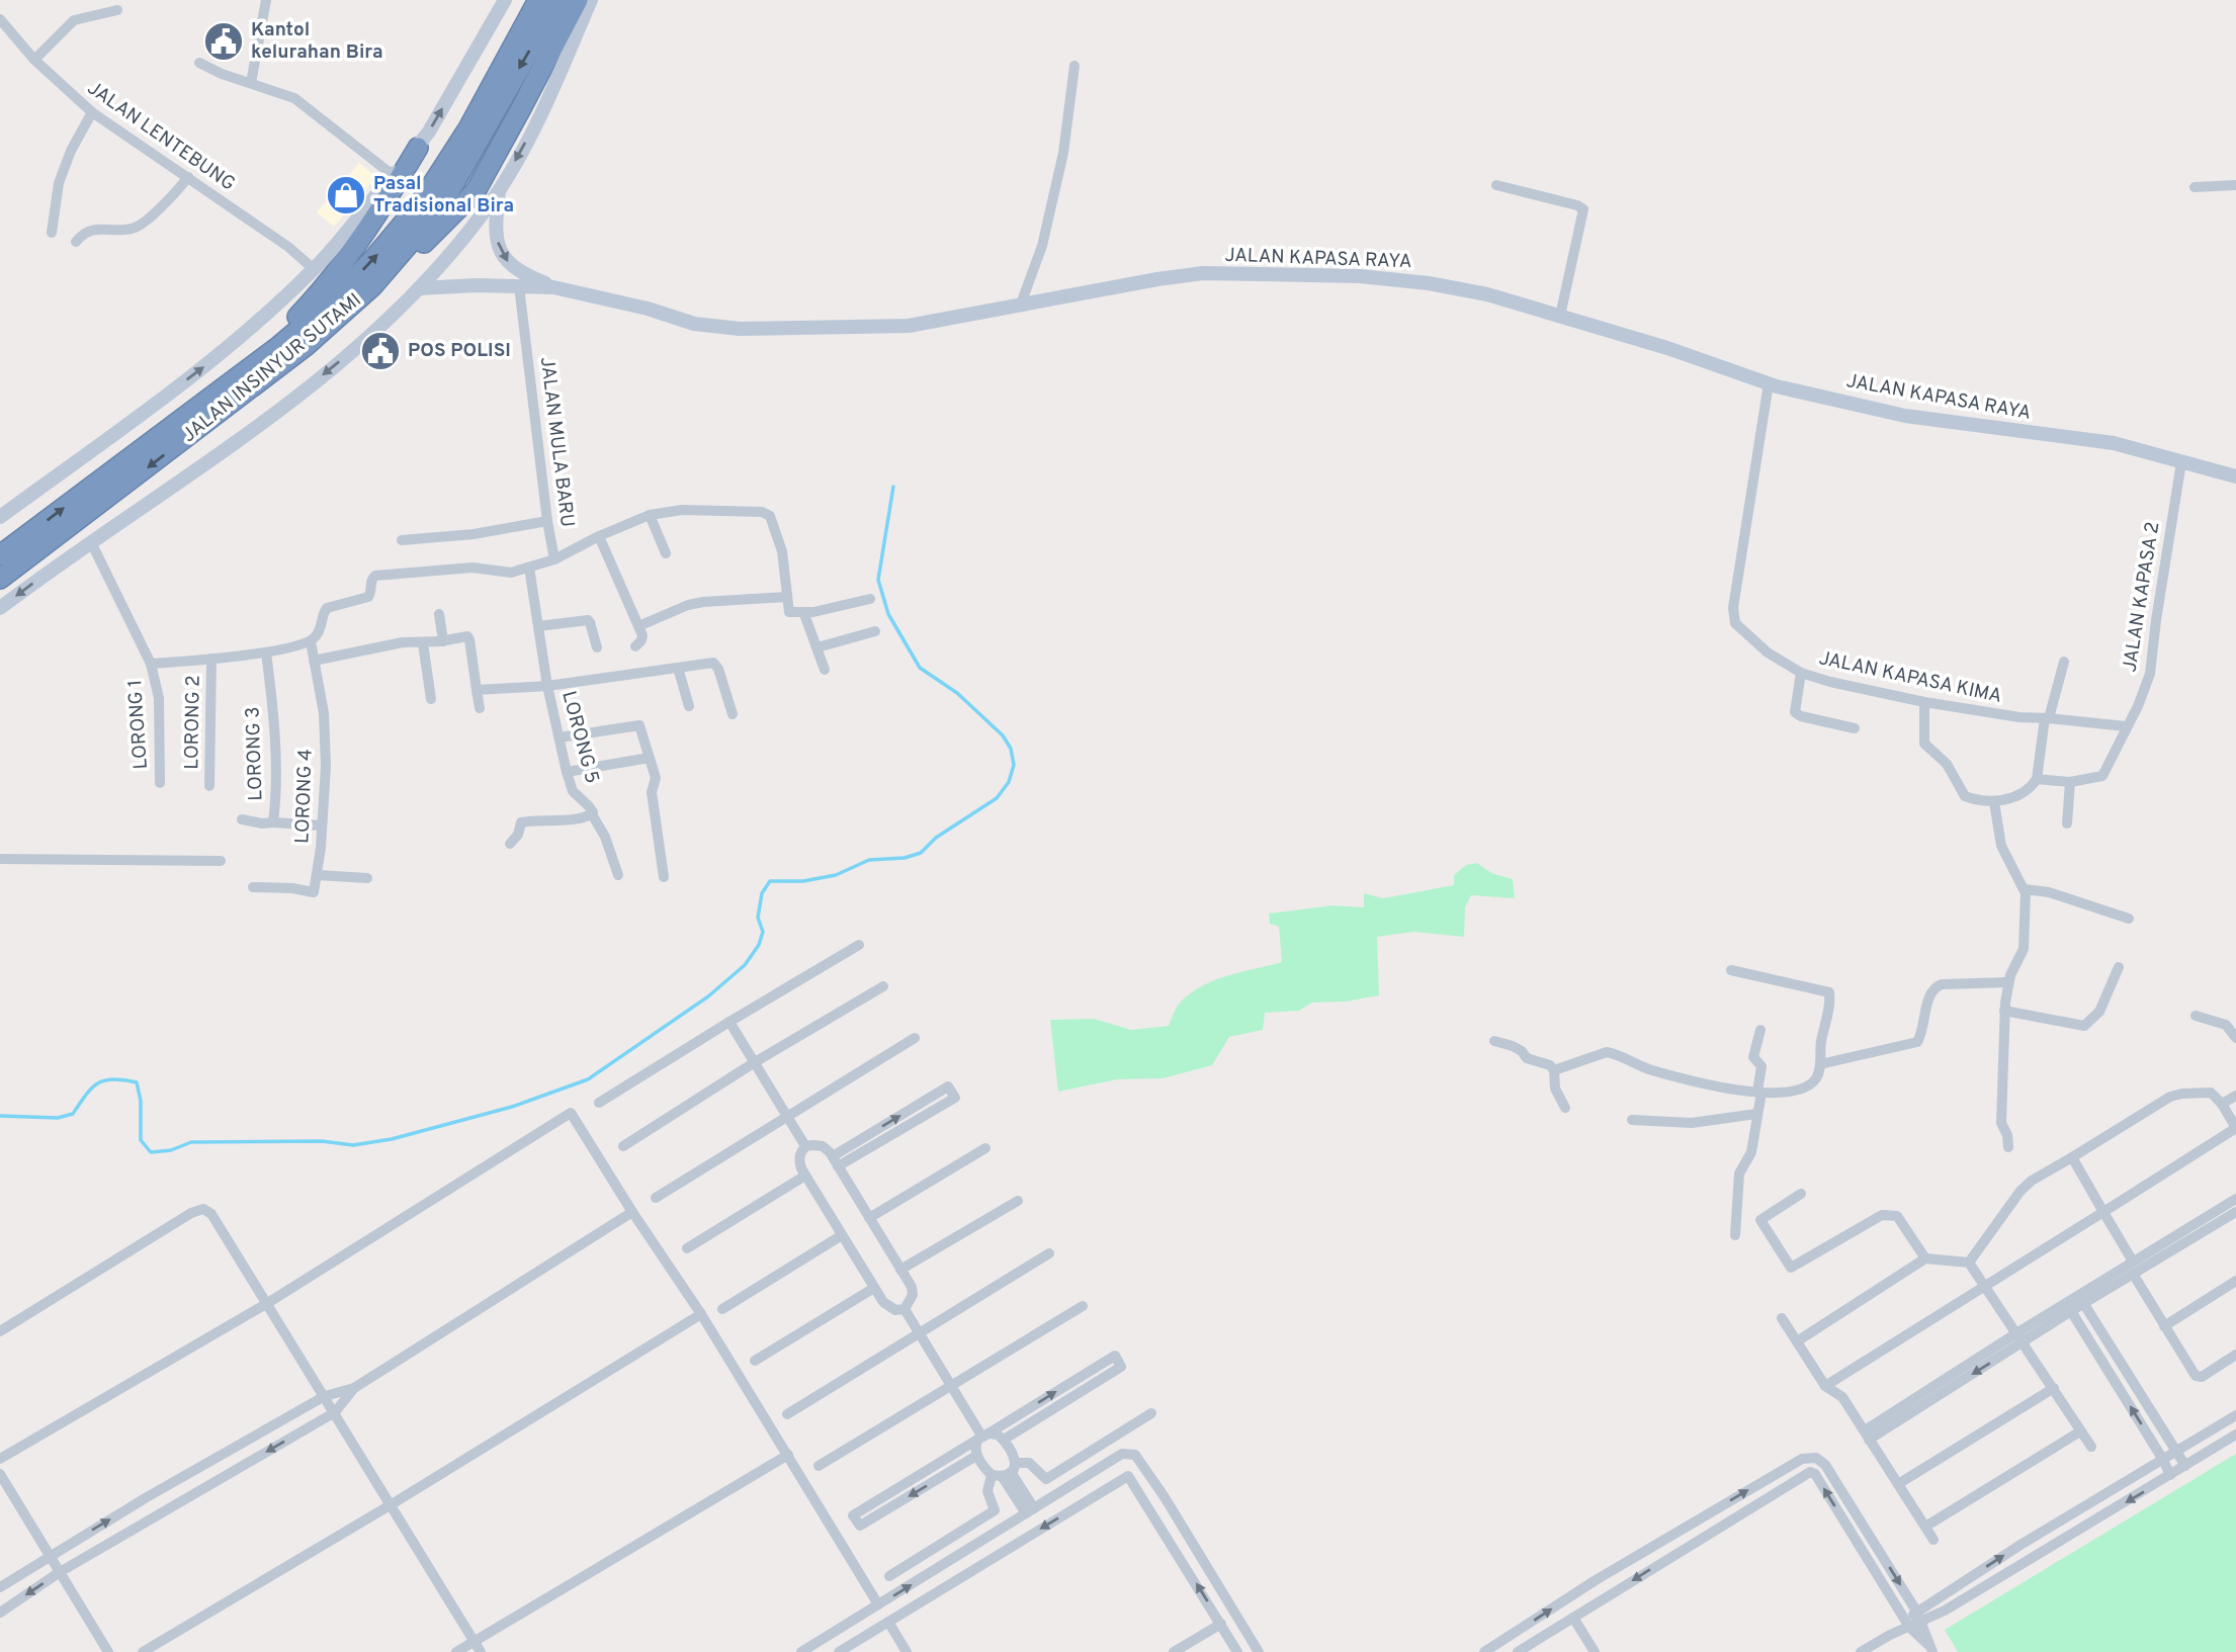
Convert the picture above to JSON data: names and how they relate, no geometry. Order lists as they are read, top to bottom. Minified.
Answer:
{"streets":{"highway":["JALAN INSINYUR SUTAMI"],"main road":["JALAN KAPASA RAYA"],"street":["JALAN LENTEBUNG","JALAN MULA BARU","JALAN KAPASA 2","JALAN KAPASA KIMA","LORONG 2","LORONG 1","LORONG 5","LORONG 3","LORONG 4"]},"crossings":[["JALAN KAPASA RAYA","JALAN MULA BARU"],["JALAN KAPASA RAYA","JALAN KAPASA 2"],["JALAN KAPASA RAYA","JALAN KAPASA KIMA"],["JALAN KAPASA 2","JALAN KAPASA KIMA"]],"places":{"public building":["Kantol kelurahan Bira","POS POLISI"],"shop":["Pasal Tradisional Bira"]}}
